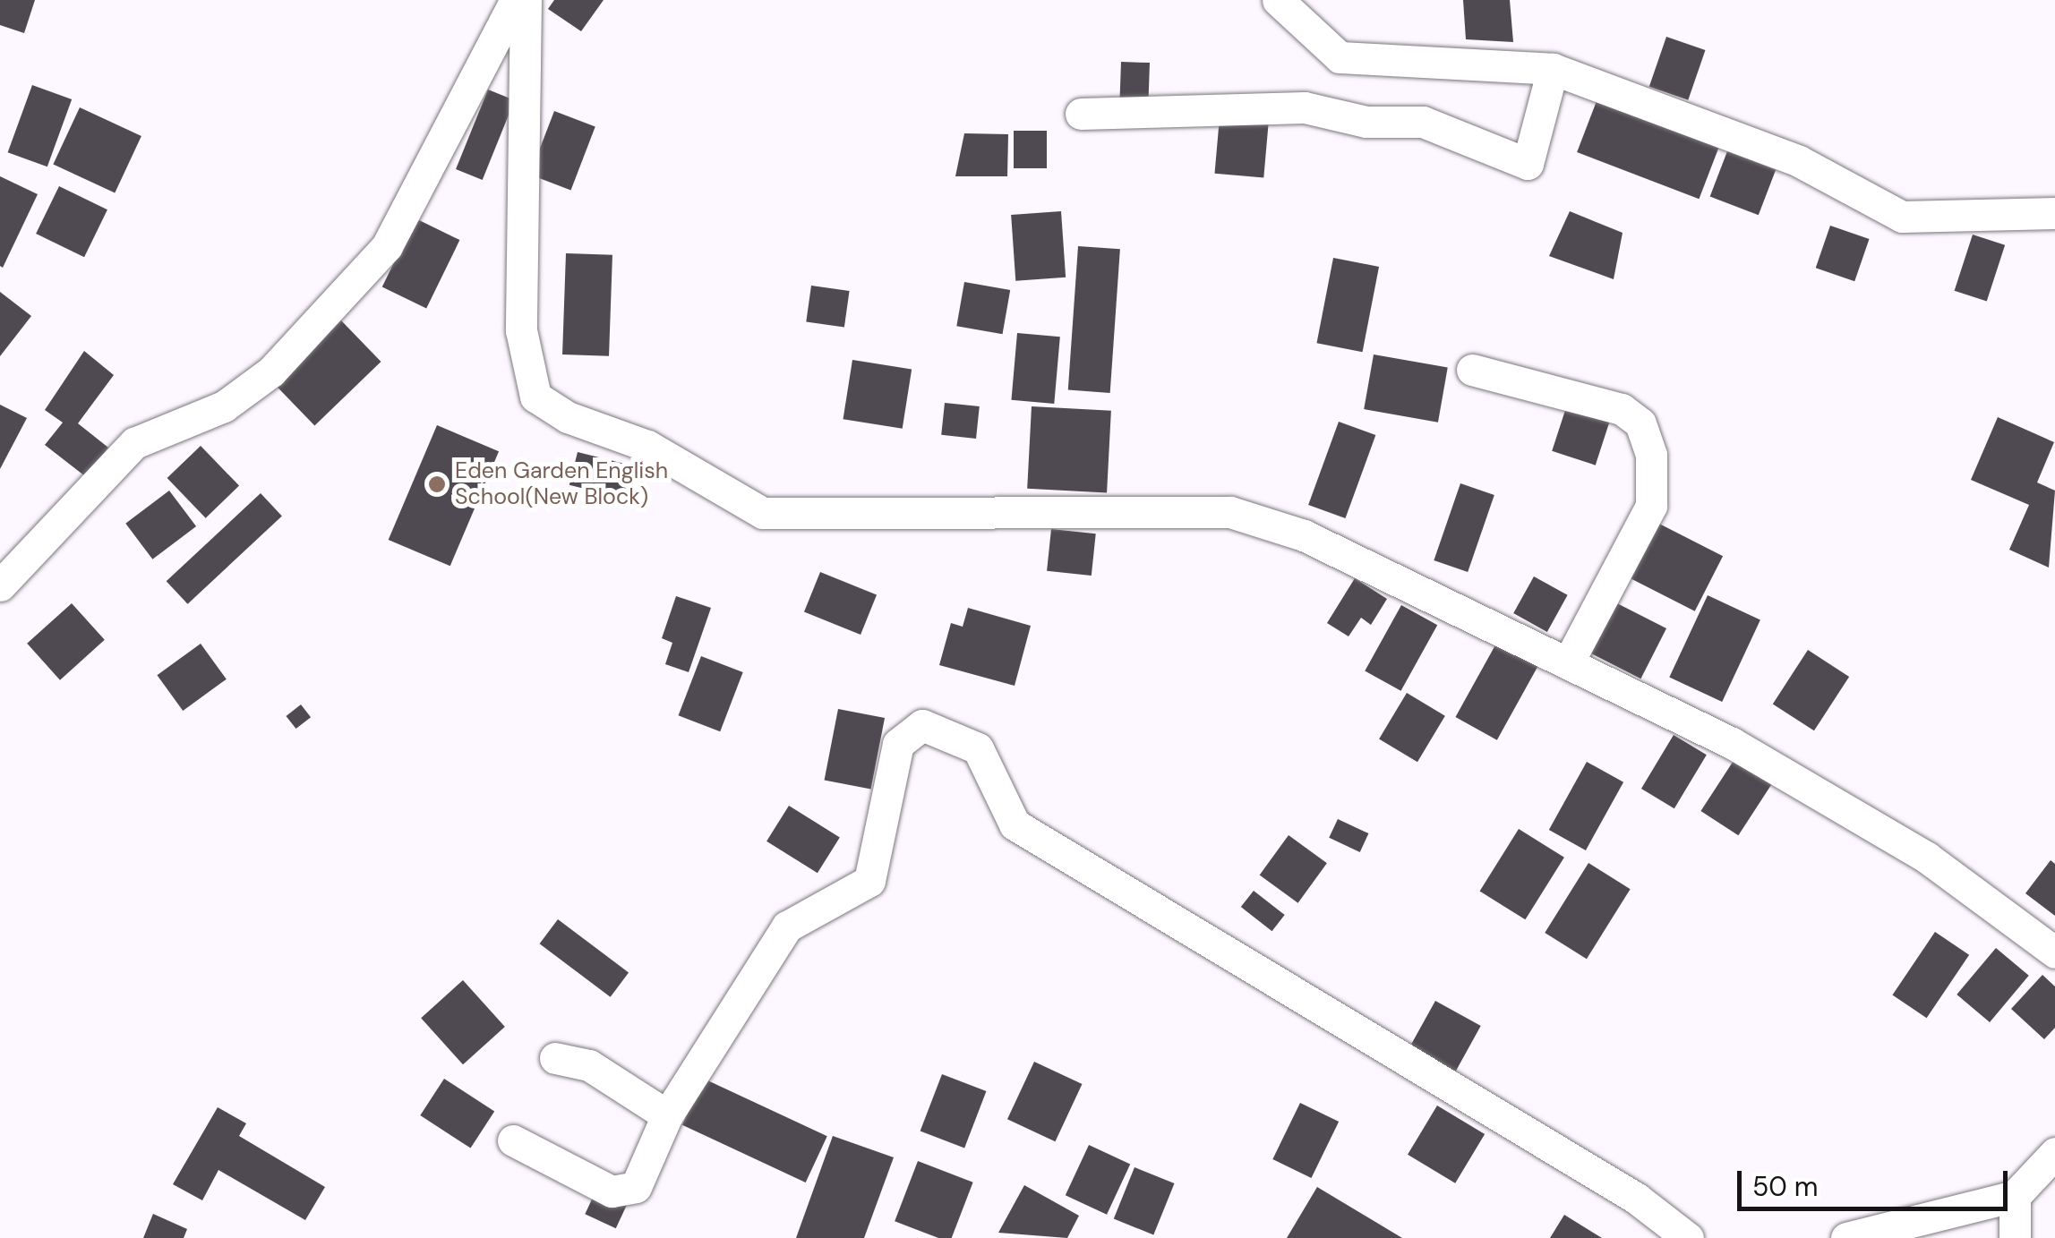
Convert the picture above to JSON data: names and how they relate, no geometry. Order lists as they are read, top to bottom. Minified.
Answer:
{"places":["Eden Garden English School(New Block)"],"scale_bar":"50 m"}
